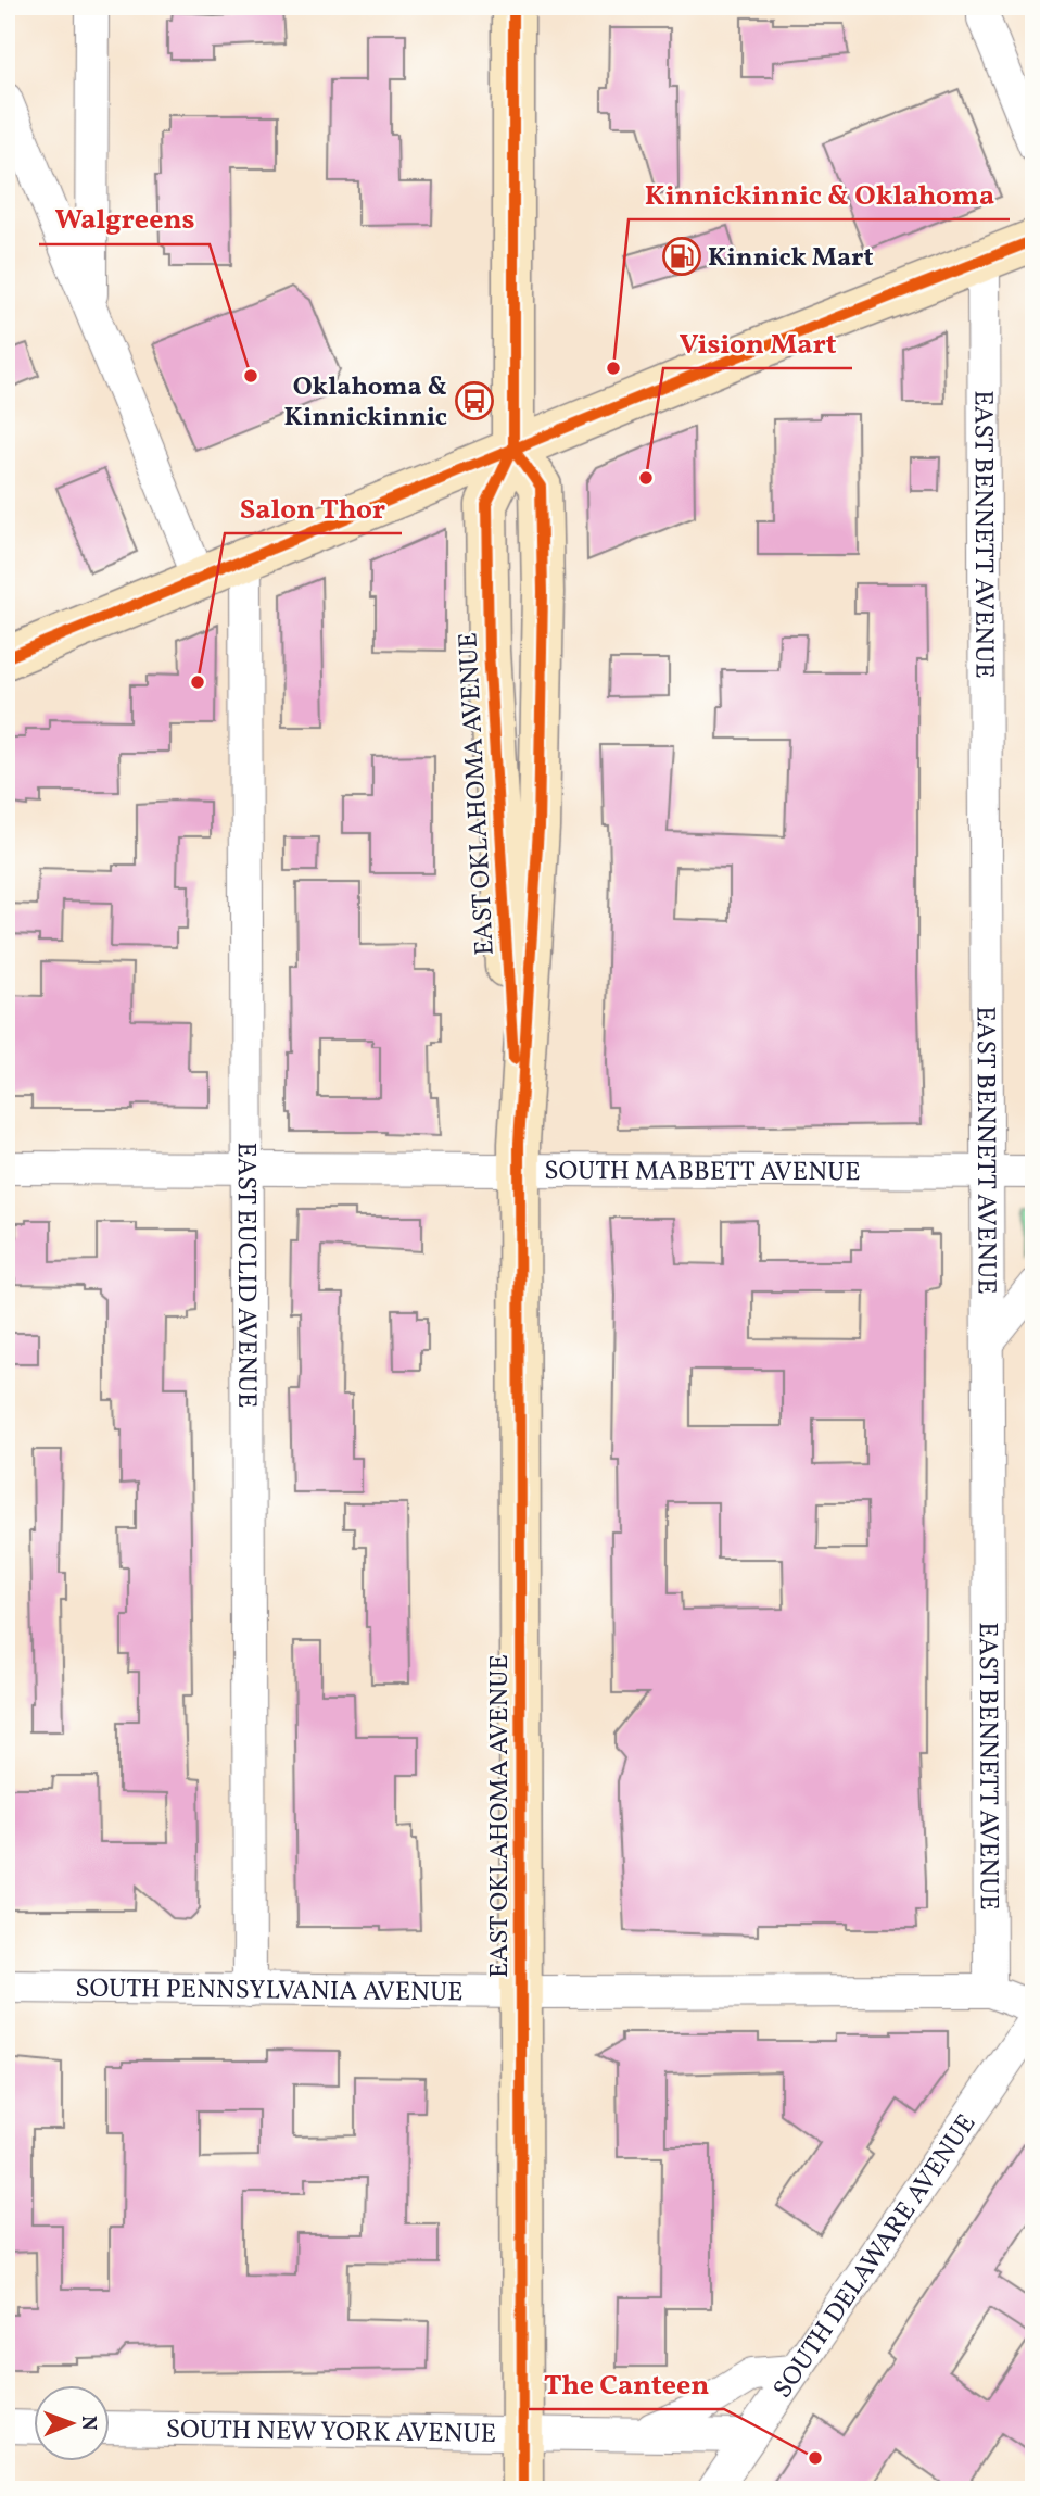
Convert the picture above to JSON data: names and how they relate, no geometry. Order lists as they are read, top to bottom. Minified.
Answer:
{"streets":{"street":["EAST BENNETT AVENUE","EAST OKLAHOMA AVENUE","SOUTH MABBETT AVENUE","EAST EUCLID AVENUE","SOUTH PENNSYLVANIA AVENUE","SOUTH DELAWARE AVENUE","SOUTH NEW YORK AVENUE"]},"crossings":[["EAST BENNETT AVENUE","SOUTH MABBETT AVENUE"],["EAST BENNETT AVENUE","SOUTH PENNSYLVANIA AVENUE"],["EAST OKLAHOMA AVENUE","SOUTH MABBETT AVENUE"],["EAST OKLAHOMA AVENUE","SOUTH PENNSYLVANIA AVENUE"],["EAST OKLAHOMA AVENUE","SOUTH NEW YORK AVENUE"],["SOUTH MABBETT AVENUE","EAST EUCLID AVENUE"],["EAST EUCLID AVENUE","SOUTH PENNSYLVANIA AVENUE"],["SOUTH DELAWARE AVENUE","SOUTH NEW YORK AVENUE"]],"places":{"fuel station":["Kinnick Mart"],"other":["Kinnickinnic & Oklahoma","Walgreens","Vision Mart","Salon Thor","The Canteen"],"bus stop":["Oklahoma & Kinnickinnic"]},"north":"right"}
